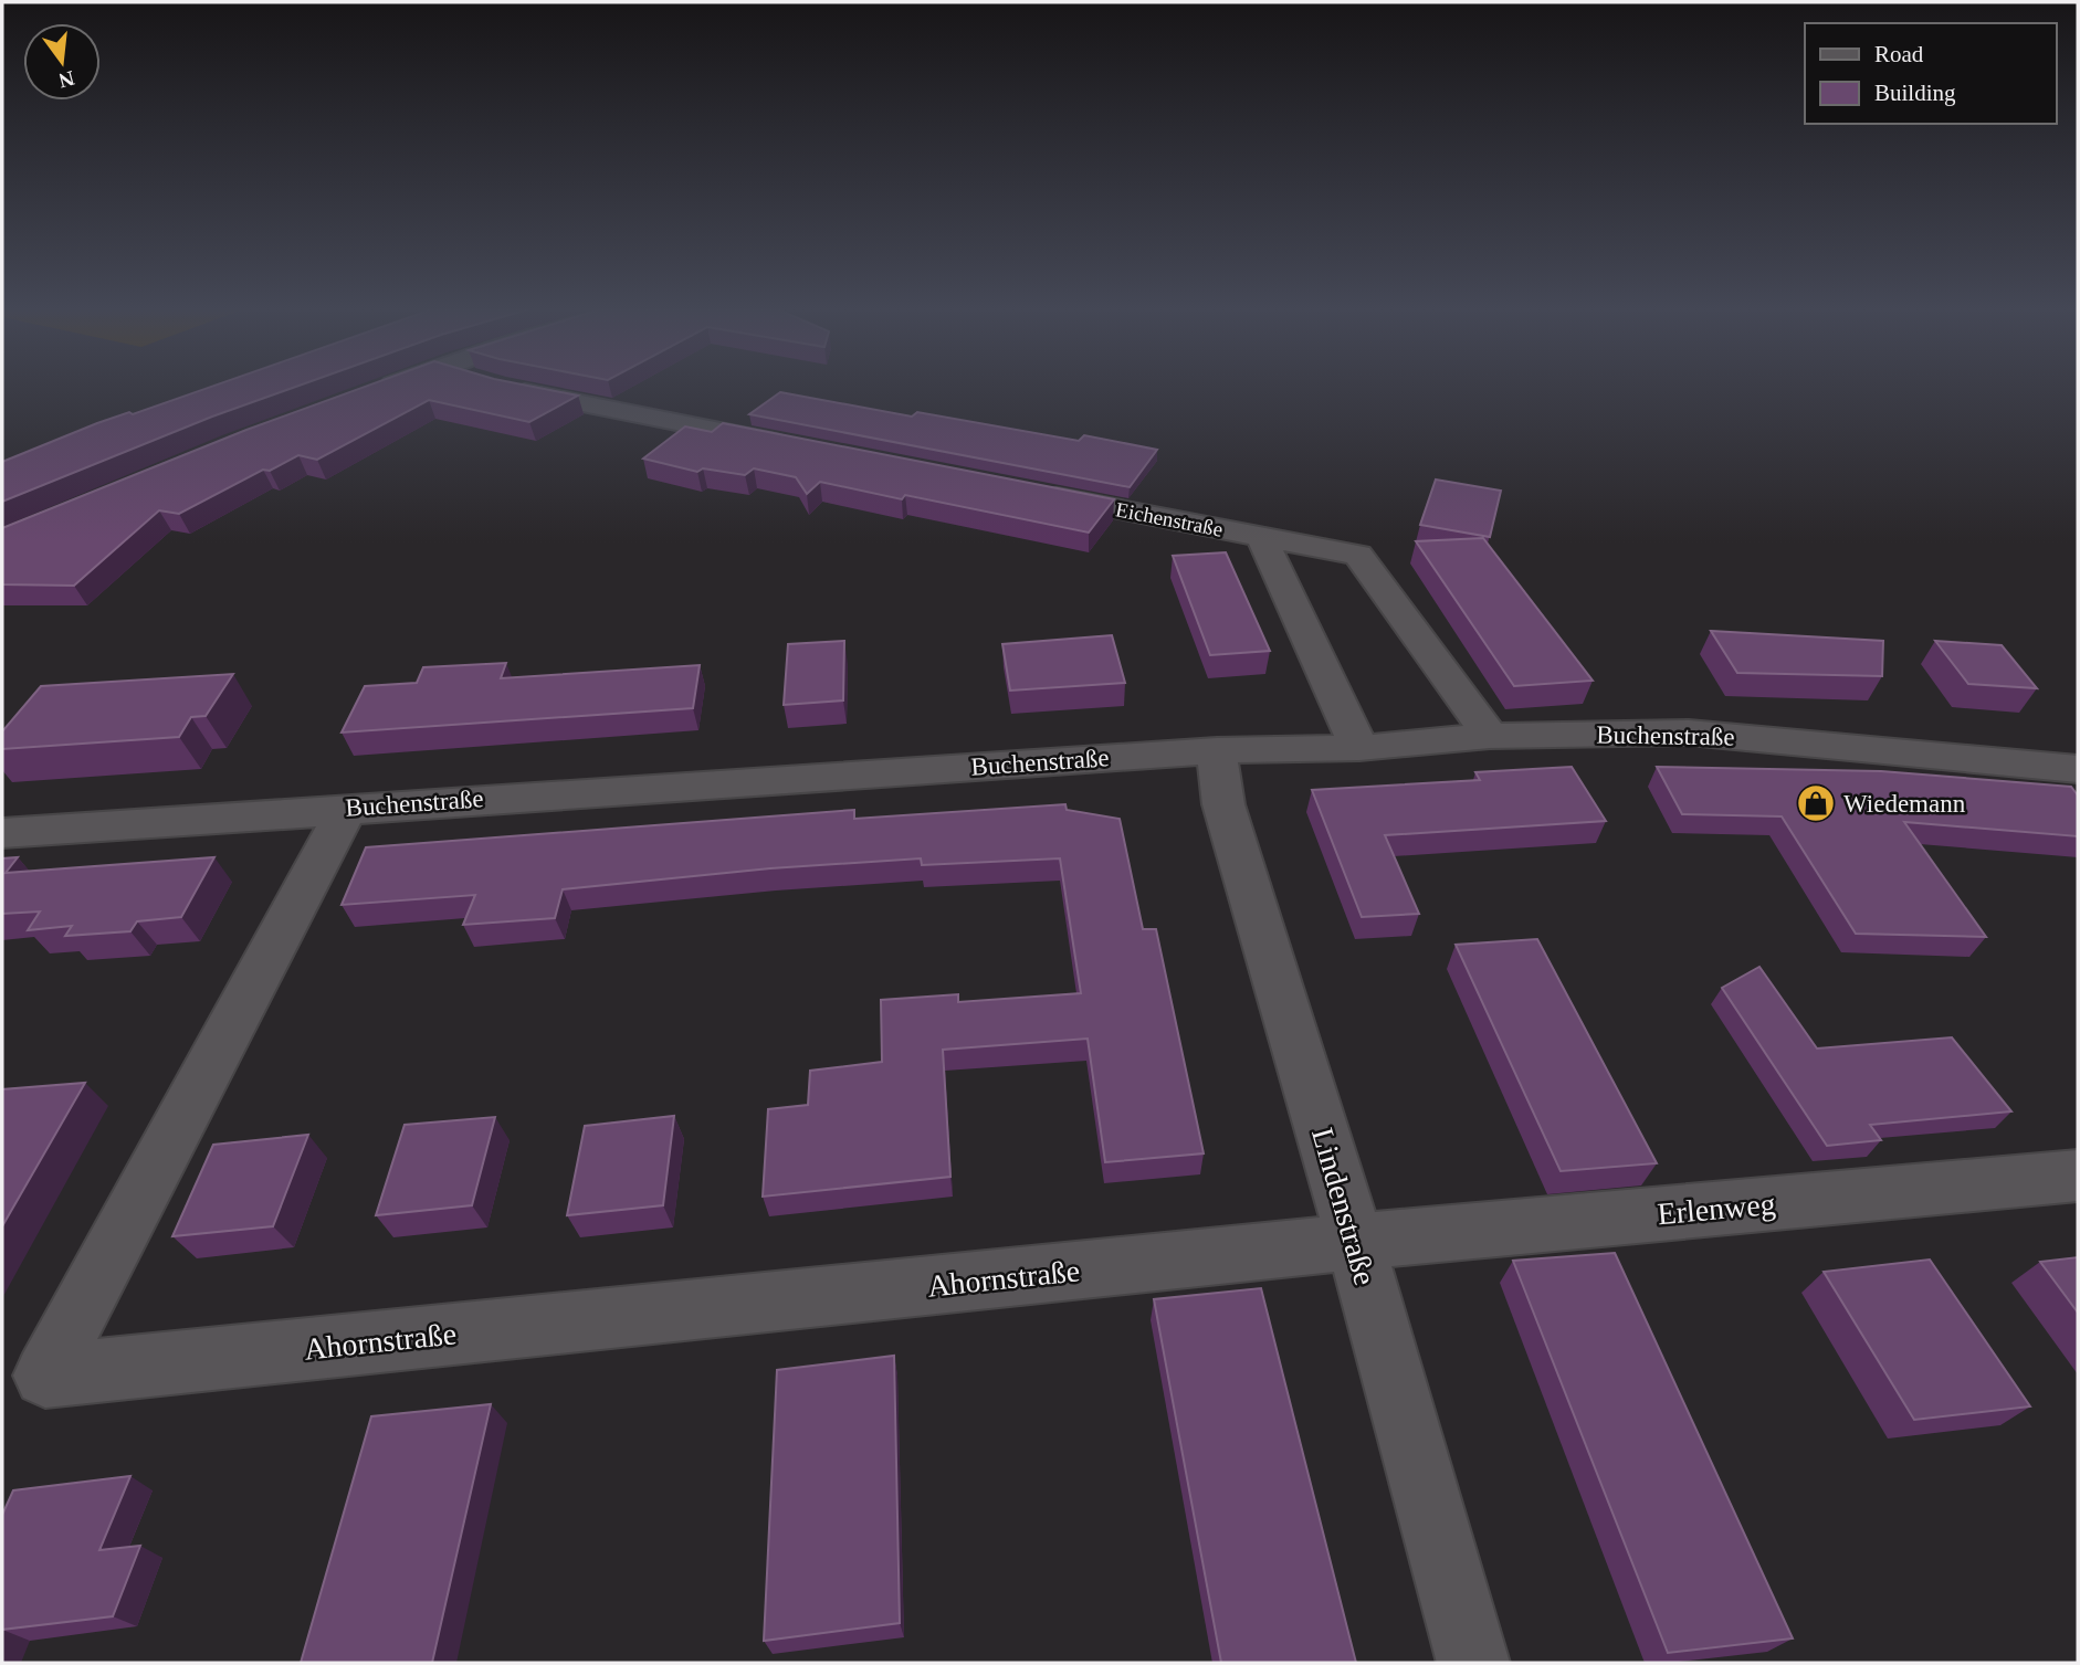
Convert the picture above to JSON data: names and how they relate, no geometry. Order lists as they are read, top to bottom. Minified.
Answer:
{"streets":{"street":["Eichenstraße","Buchenstraße","Lindenstraße","Erlenweg","Ahornstraße"]},"crossings":[["Eichenstraße","Buchenstraße"],["Buchenstraße","Lindenstraße"],["Buchenstraße","Ahornstraße"],["Lindenstraße","Erlenweg"],["Lindenstraße","Ahornstraße"],["Erlenweg","Ahornstraße"]],"places":{"shop":["Wiedemann"]},"legend":["Road","Building"],"north":"bottom"}
